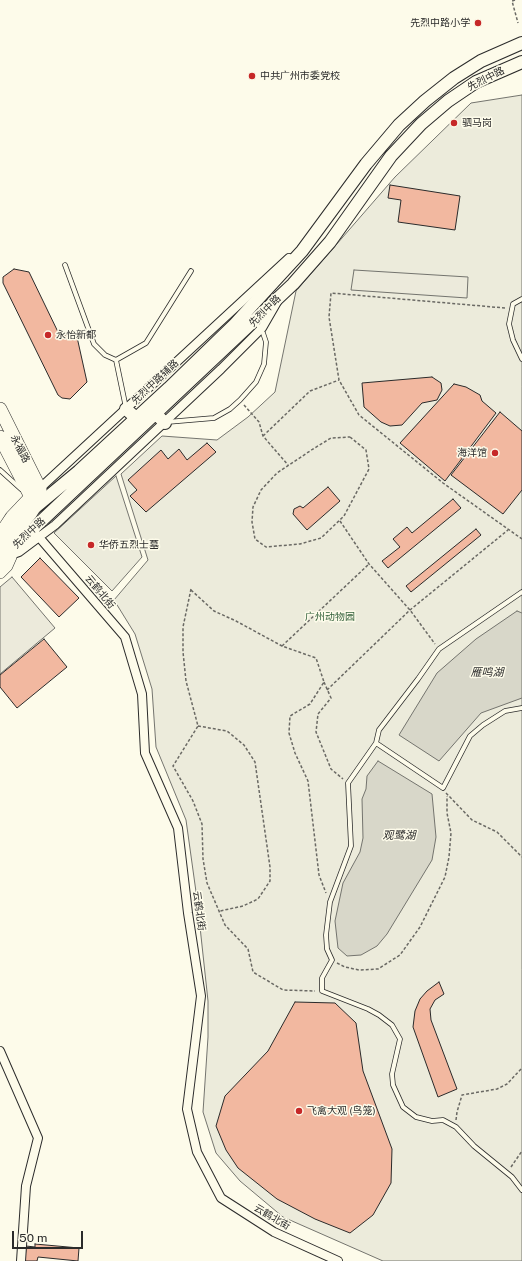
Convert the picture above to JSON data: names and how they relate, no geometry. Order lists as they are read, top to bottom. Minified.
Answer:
{"streets":{"main road":["先烈中路","永福路"],"street":["先烈中路辅路","云鹤北街"]},"crossings":[["先烈中路","先烈中路辅路"],["先烈中路","永福路"],["先烈中路","云鹤北街"],["先烈中路辅路","永福路"]],"water":["雁鸣湖","观鹭湖"],"parks":["广州动物园"],"places":["先烈中路小学","中共广州市委党校","驷马岗","永怡新都","海洋馆","华侨五烈士墓","飞禽大观 (鸟笼)"],"scale_bar":"50 m"}
